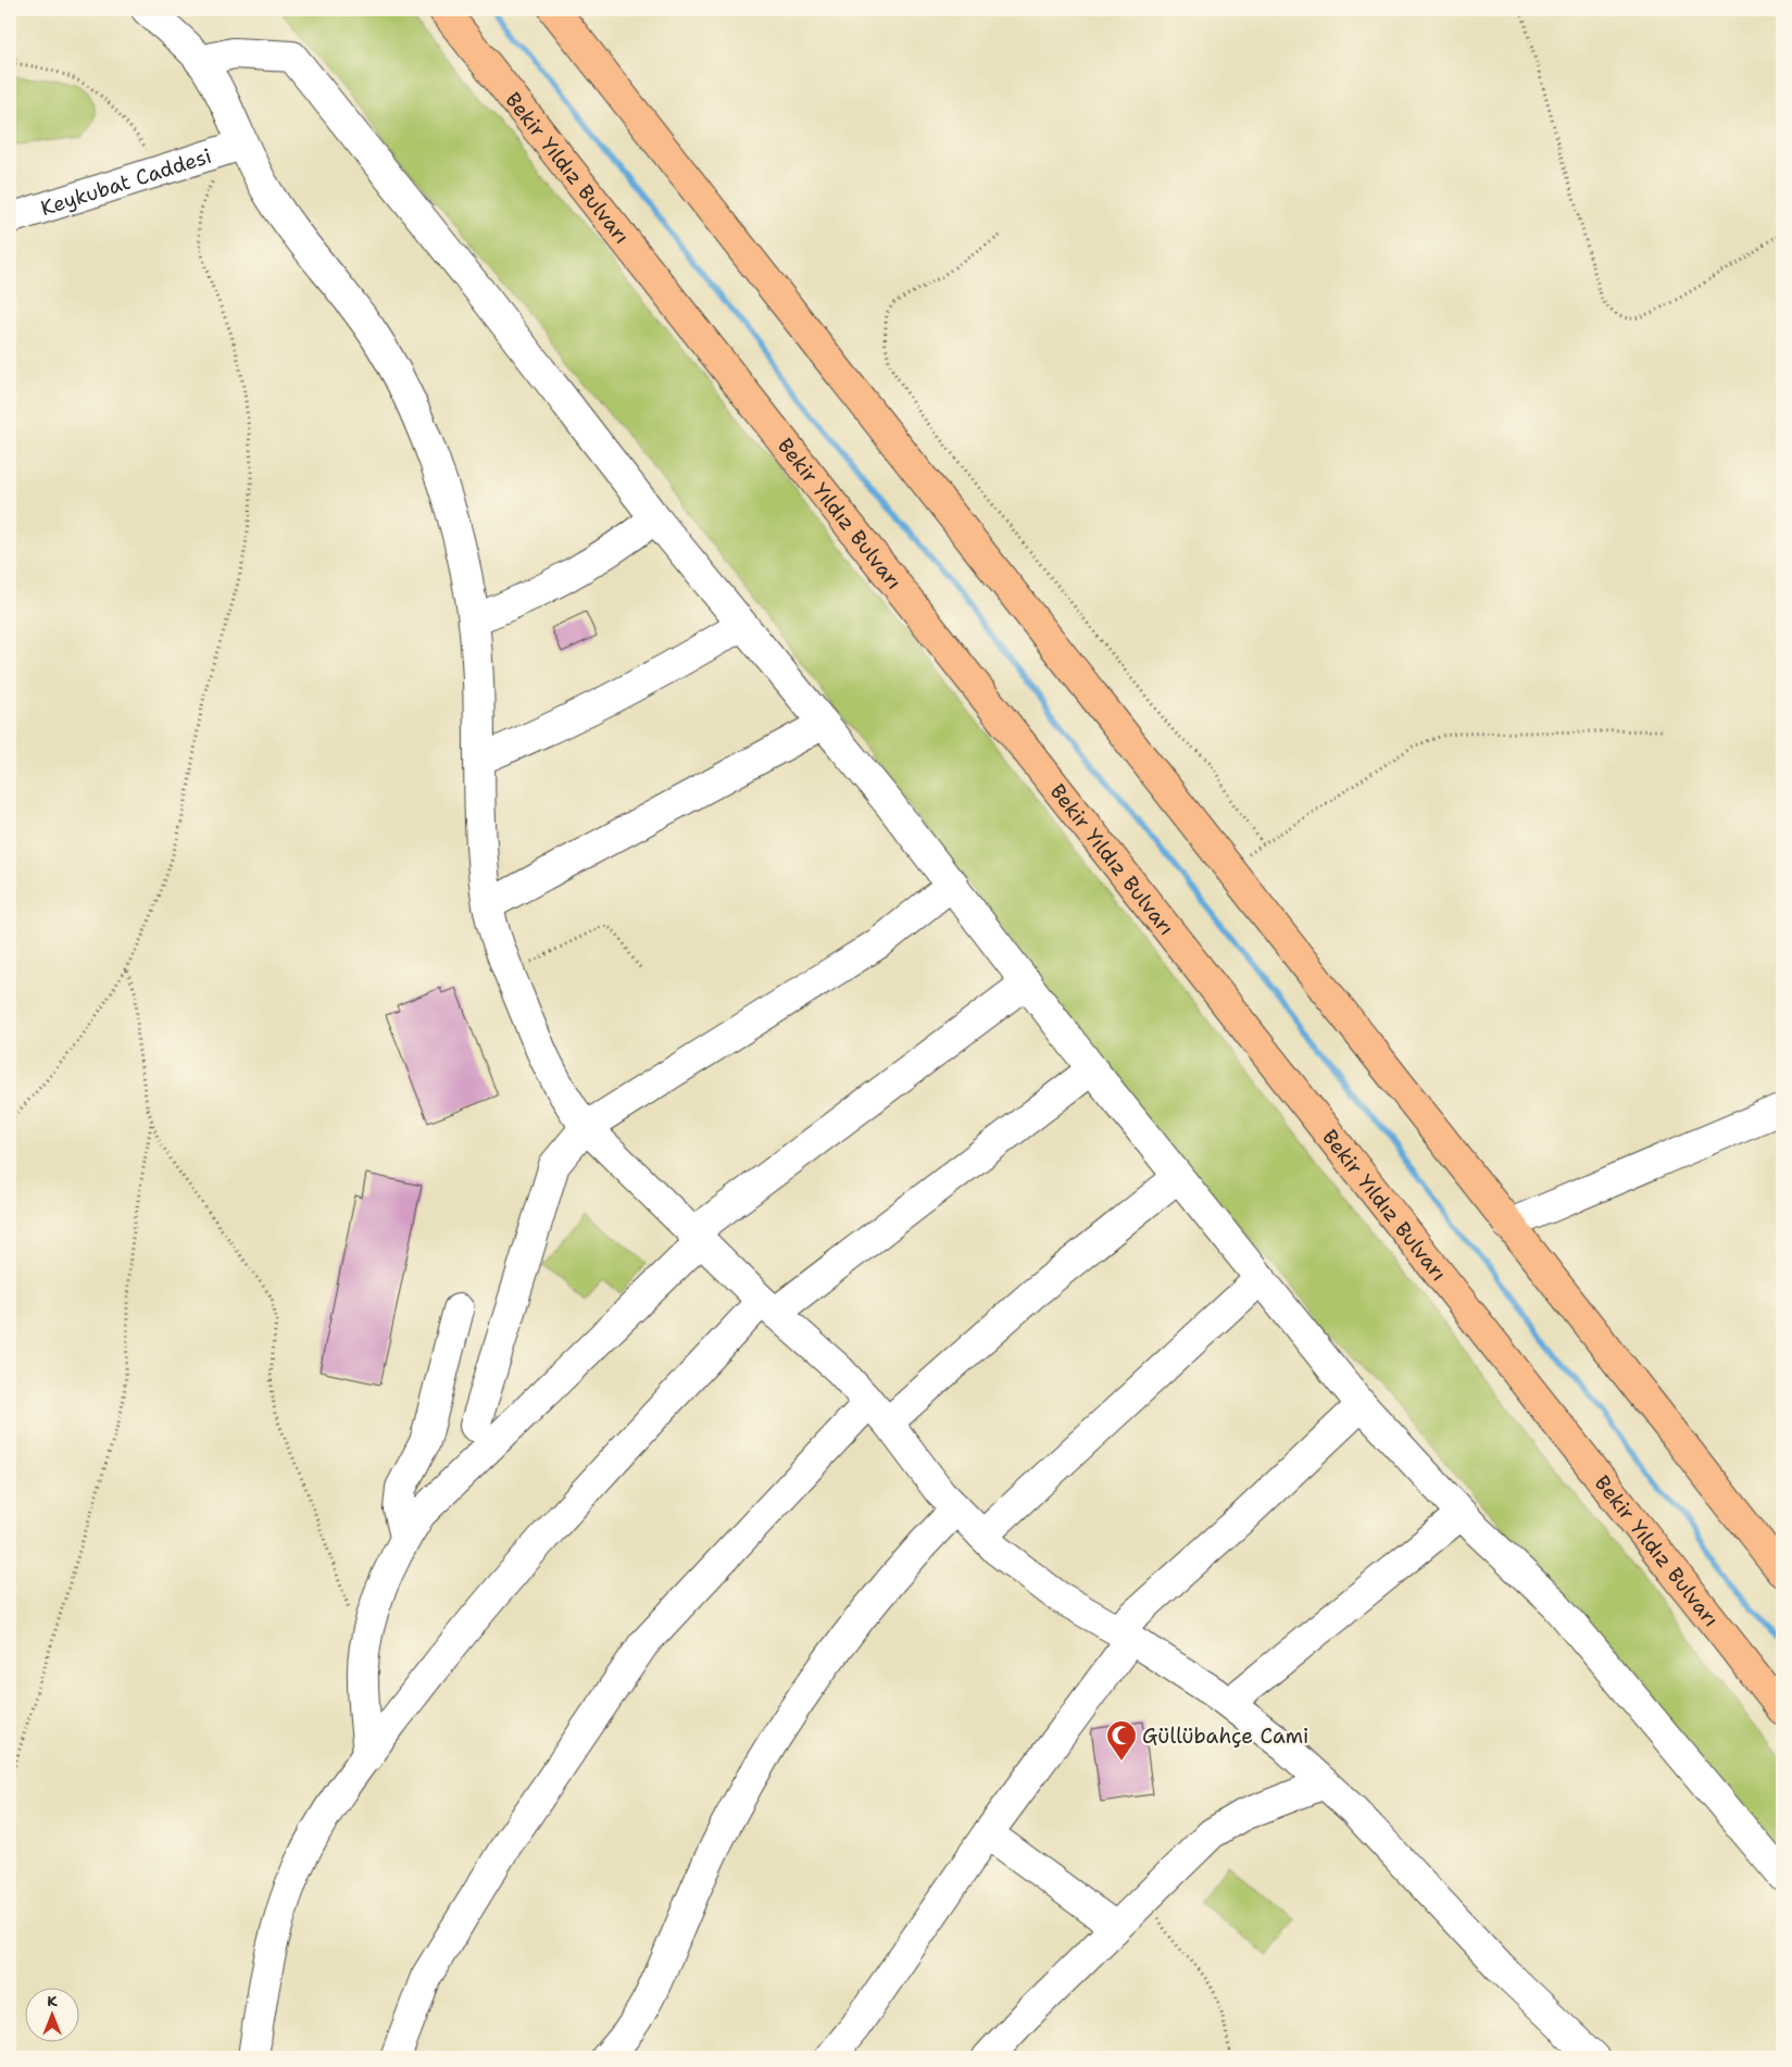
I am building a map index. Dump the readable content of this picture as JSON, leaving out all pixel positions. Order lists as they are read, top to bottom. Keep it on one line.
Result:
{"streets":{"main road":["Bekir Yıldız Bulvarı"],"street":["Keykubat Caddesi"]},"places":{"mosque":["Güllübahçe Cami"]},"north":"top"}
